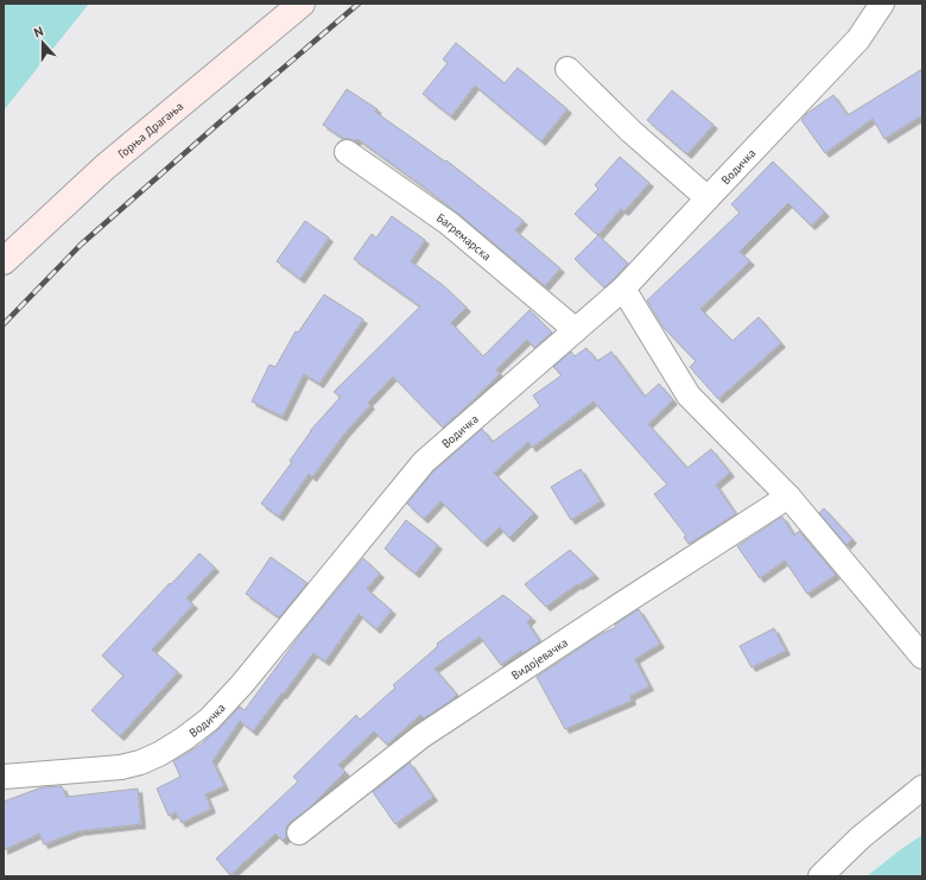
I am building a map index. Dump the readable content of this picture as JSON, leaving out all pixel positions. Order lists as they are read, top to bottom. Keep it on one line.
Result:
{"streets":{"street":["Горња Драгања","Водичка","Багремарска","Видојевачка"]},"crossings":[["Водичка","Багремарска"]],"north":"top"}
